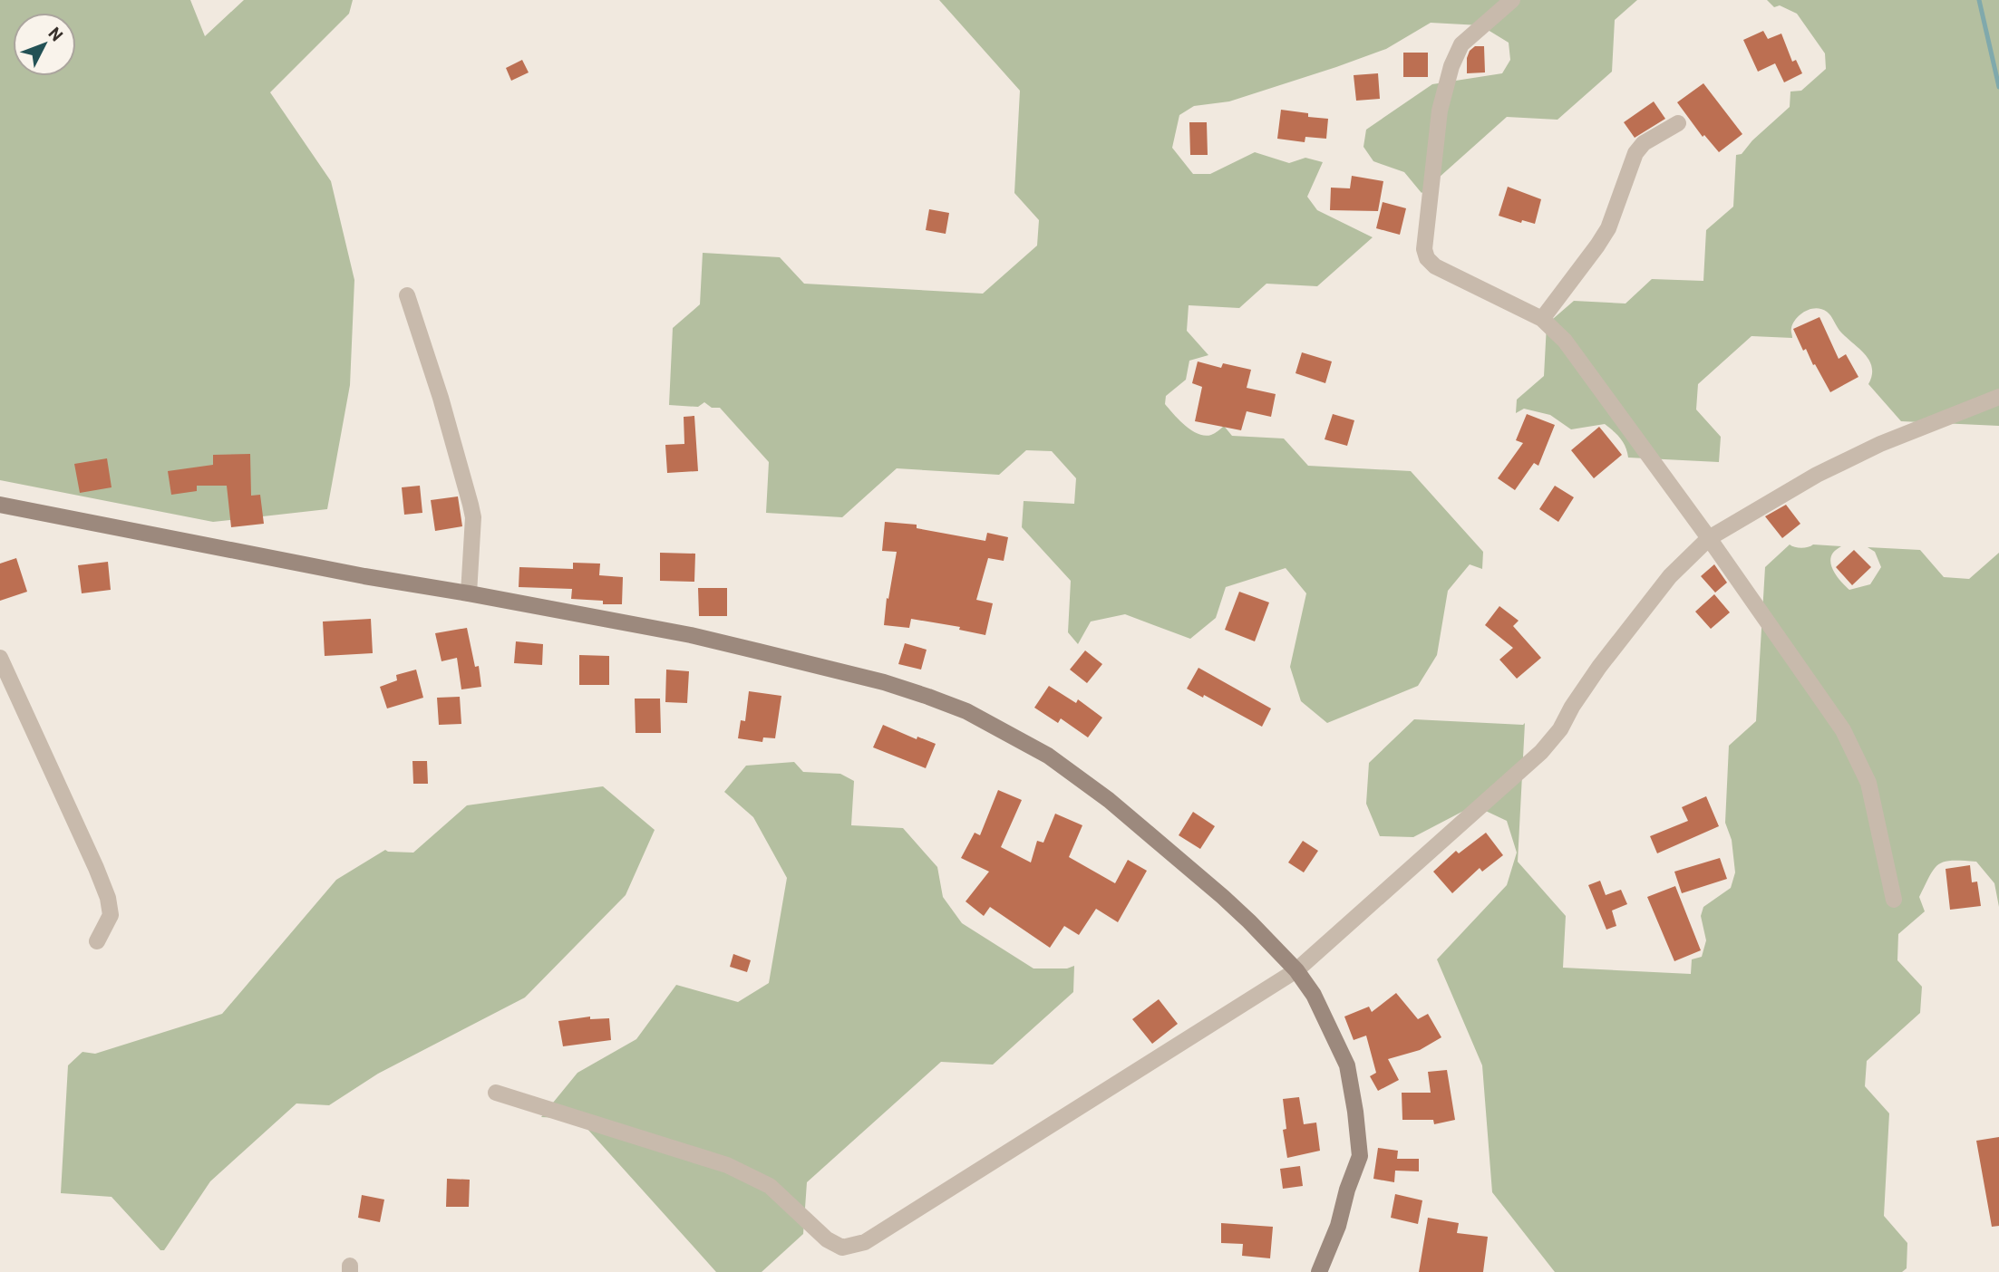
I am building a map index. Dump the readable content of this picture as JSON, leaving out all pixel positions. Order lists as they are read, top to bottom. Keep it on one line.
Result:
{"north":"top right"}
